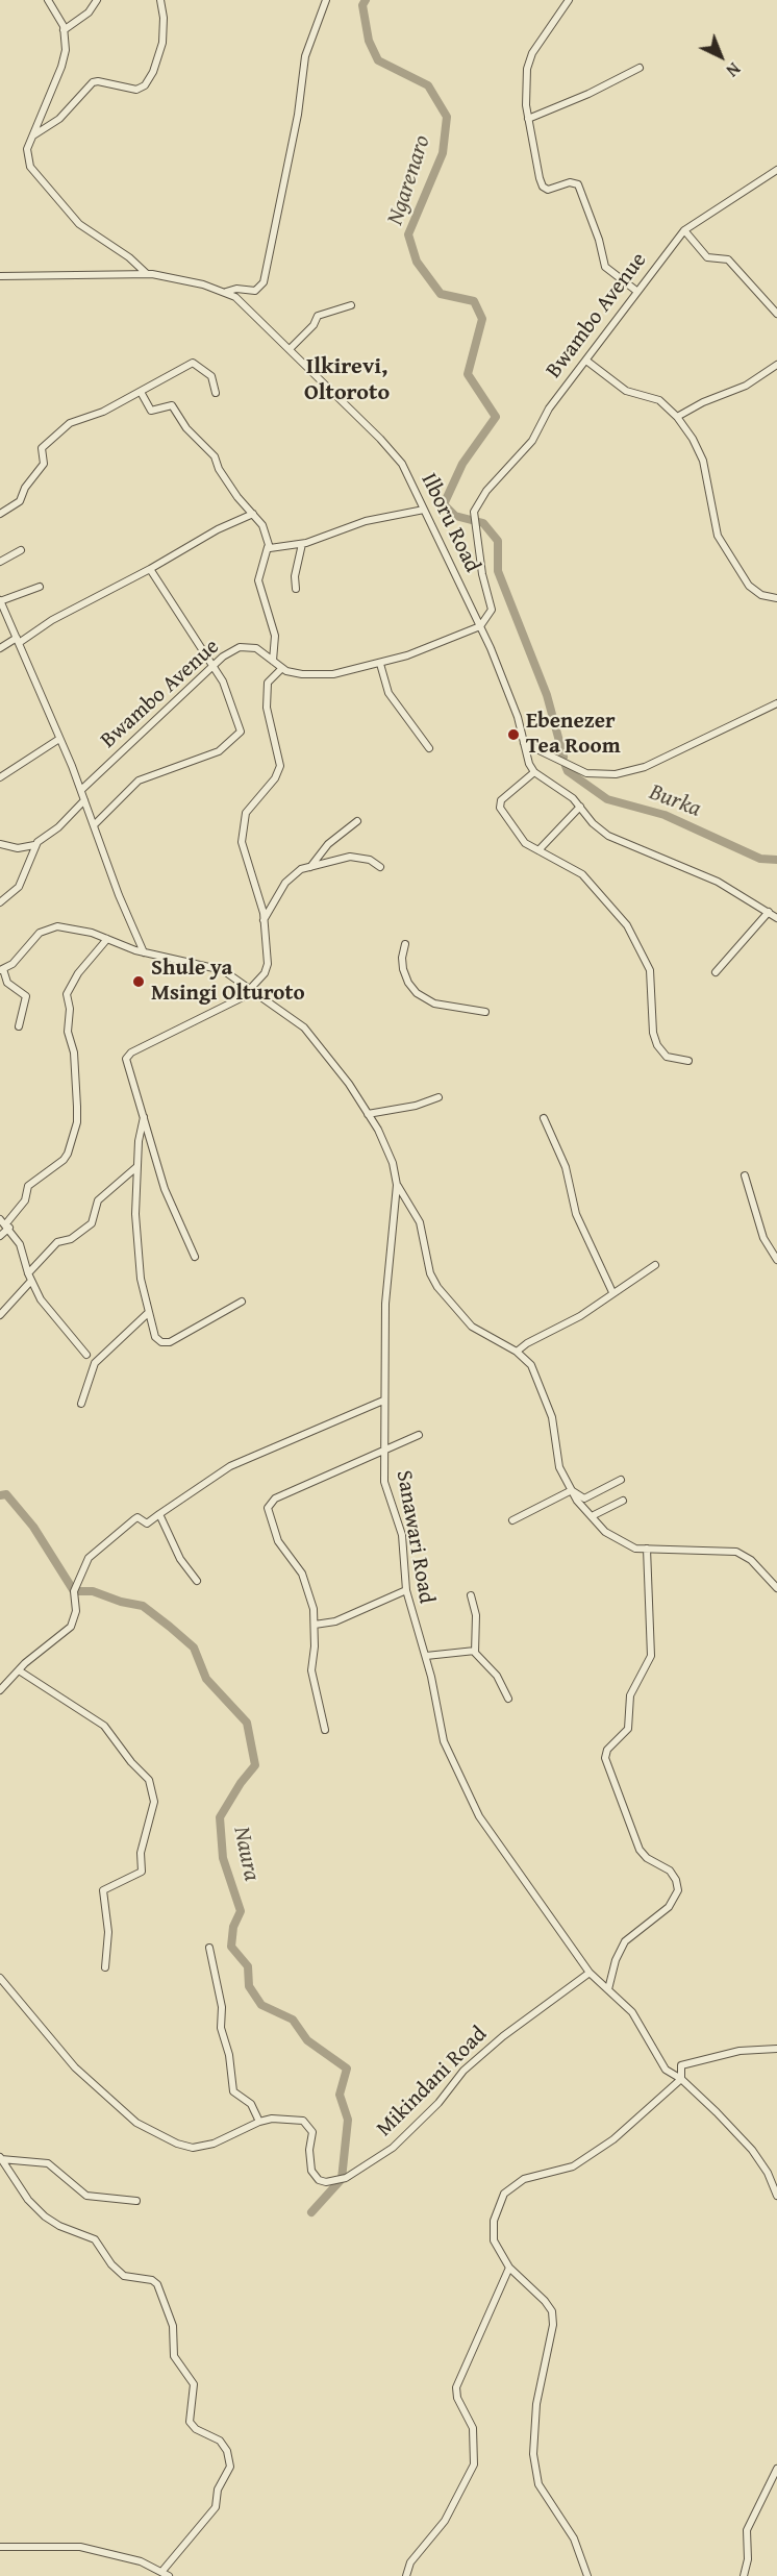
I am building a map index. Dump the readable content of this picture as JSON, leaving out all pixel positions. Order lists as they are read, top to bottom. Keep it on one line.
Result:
{"streets":{"street":["Bwambo Avenue","Ilboru Road","Sanawari Road","Mikindani Road"]},"crossings":[["Bwambo Avenue","Ilboru Road"],["Sanawari Road","Mikindani Road"]],"districts":["Ilkirevi, Oltoroto"],"water":["Ngarenaro","Burka","Naura"],"places":["Ebenezer Tea Room","Shule ya Msingi Olturoto"],"north":"bottom right"}
